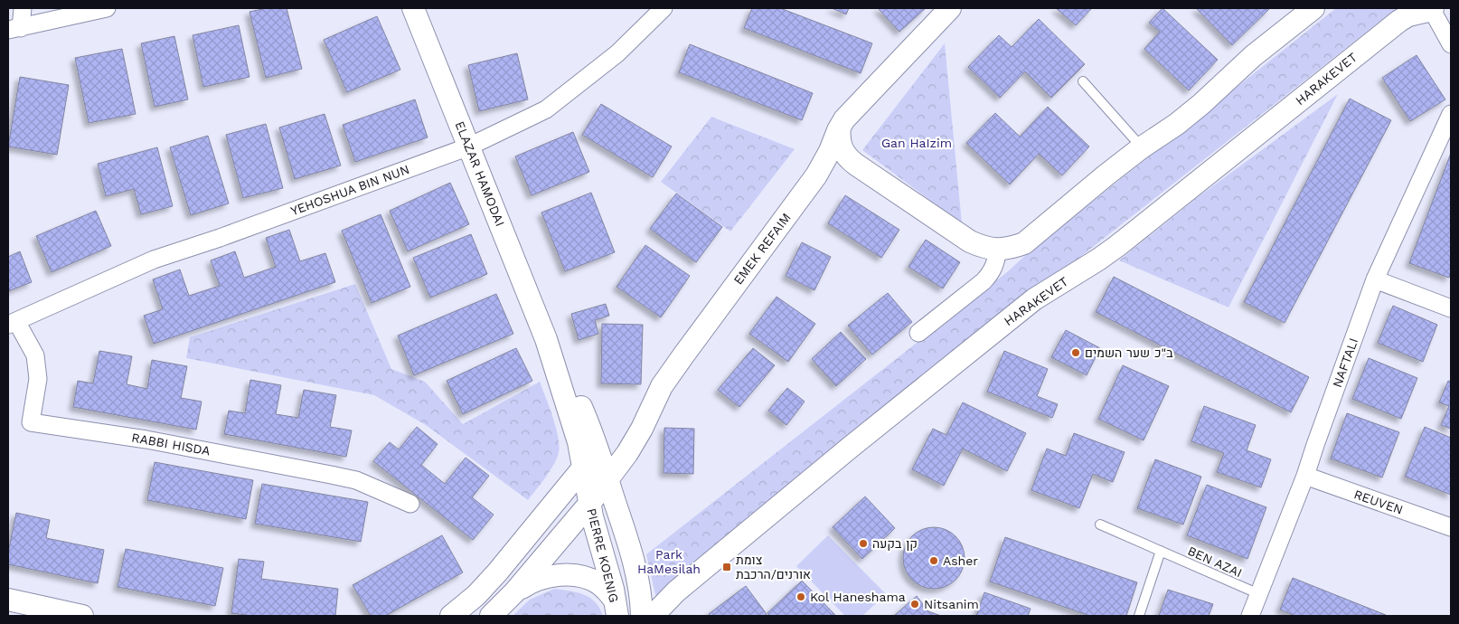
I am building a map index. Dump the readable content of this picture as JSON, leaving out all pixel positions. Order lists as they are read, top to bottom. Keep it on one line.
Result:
{"streets":{"street":["HARAKEVET","ELAZAR HAMODAI","YEHOSHUA BIN NUN","EMEK REFAIM","NAFTALI","RABBI HISDA","REUVEN","PIERRE KOENIG"],"lane":["BEN AZAI"]},"crossings":[["ELAZAR HAMODAI","YEHOSHUA BIN NUN"],["ELAZAR HAMODAI","EMEK REFAIM"],["ELAZAR HAMODAI","PIERRE KOENIG"],["YEHOSHUA BIN NUN","RABBI HISDA"],["EMEK REFAIM","PIERRE KOENIG"],["NAFTALI","REUVEN"],["NAFTALI","BEN AZAI"]],"parks":["Gan HaIzim","Park HaMesilah"],"places":{"other":["ב\"כ שער השמים","קן בקעה","Asher","Kol Haneshama","Nitsanim"],"transit":["צומת אורנים/הרכבת"]}}
